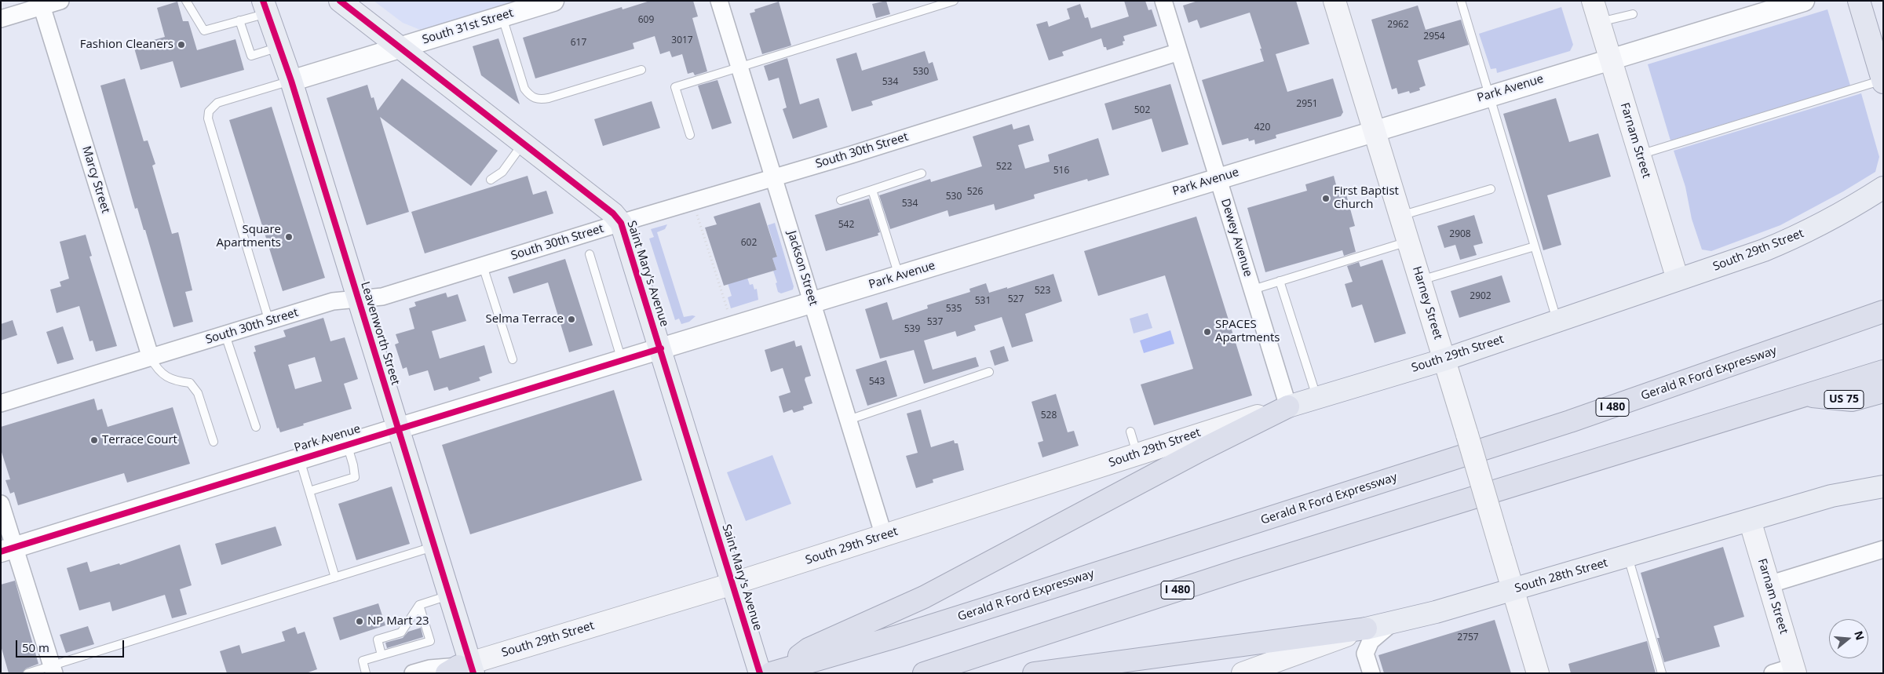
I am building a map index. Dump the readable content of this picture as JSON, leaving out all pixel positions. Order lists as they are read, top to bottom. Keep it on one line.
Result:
{"streets":{"highway":["Gerald R Ford Expressway","US 75","I 480"],"main road":["Farnam Street","South 29th Street","Saint Mary's Avenue","Harney Street","Leavenworth Street","South 28th Street"],"street":["South 31st Street","Park Avenue","South 30th Street","Marcy Street","Dewey Avenue","Jackson Street"]},"crossings":[["South 31st Street","Saint Mary's Avenue"],["South 31st Street","Leavenworth Street"],["Park Avenue","Farnam Street"],["Park Avenue","Dewey Avenue"],["Park Avenue","Jackson Street"],["Park Avenue","Saint Mary's Avenue"],["Park Avenue","Harney Street"],["Park Avenue","Leavenworth Street"],["Farnam Street","South 29th Street"],["Farnam Street","South 28th Street"],["South 30th Street","Marcy Street"],["South 30th Street","Dewey Avenue"],["South 30th Street","Jackson Street"],["South 30th Street","Saint Mary's Avenue"],["South 30th Street","Leavenworth Street"],["Dewey Avenue","South 29th Street"],["South 29th Street","Jackson Street"],["South 29th Street","Saint Mary's Avenue"],["South 29th Street","Harney Street"],["South 29th Street","Leavenworth Street"],["Harney Street","South 28th Street"],["US 75","I 480"]],"places":["Fashion Cleaners","First Baptist Church","Square Apartments","Selma Terrace","SPACES Apartments","Terrace Court","NP Mart 23"],"house_numbers":["609","2962","2954","3017","617","530","534","2951","502","420","522","516","526","530","534","542","2908","602","523","2902","527","531","535","537","539","543","528","2757"],"scale_bar":"50 m","north":"right"}
